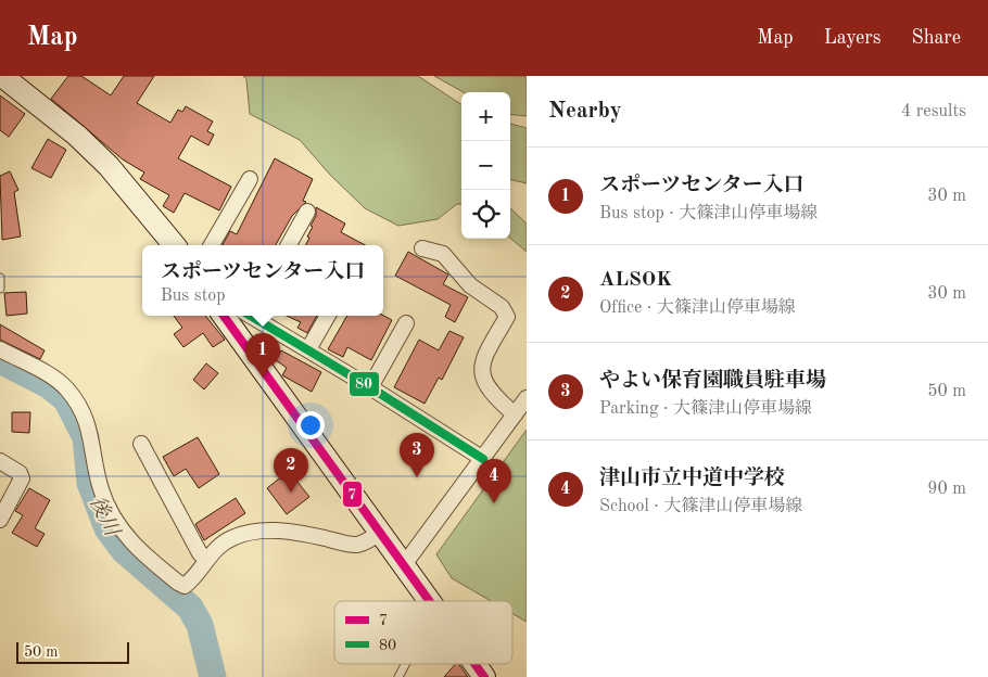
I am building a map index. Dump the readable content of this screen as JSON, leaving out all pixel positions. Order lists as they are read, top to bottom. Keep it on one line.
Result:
{"water":["後川"],"lines":["transit line 7","transit line 80"],"legend":["7","80"],"scale_bar":"50 m","page":{"header":"Map","nav":["Map","Layers","Share"],"heading":["Nearby","4 results"],"map_buttons":["+","−"],"list":[{"mark":"1","name":"スポーツセンター入口","note":"Bus stop · 大篠津山停車場線","value":"30 m"},{"mark":"2","name":"ALSOK","note":"Office · 大篠津山停車場線","value":"30 m"},{"mark":"3","name":"やよい保育園職員駐車場","note":"Parking · 大篠津山停車場線","value":"50 m"},{"mark":"4","name":"津山市立中道中学校","note":"School · 大篠津山停車場線","value":"90 m"}],"popup":["スポーツセンター入口","Bus stop"],"pins":["1","3","2","4"],"scale":"50 m"}}
